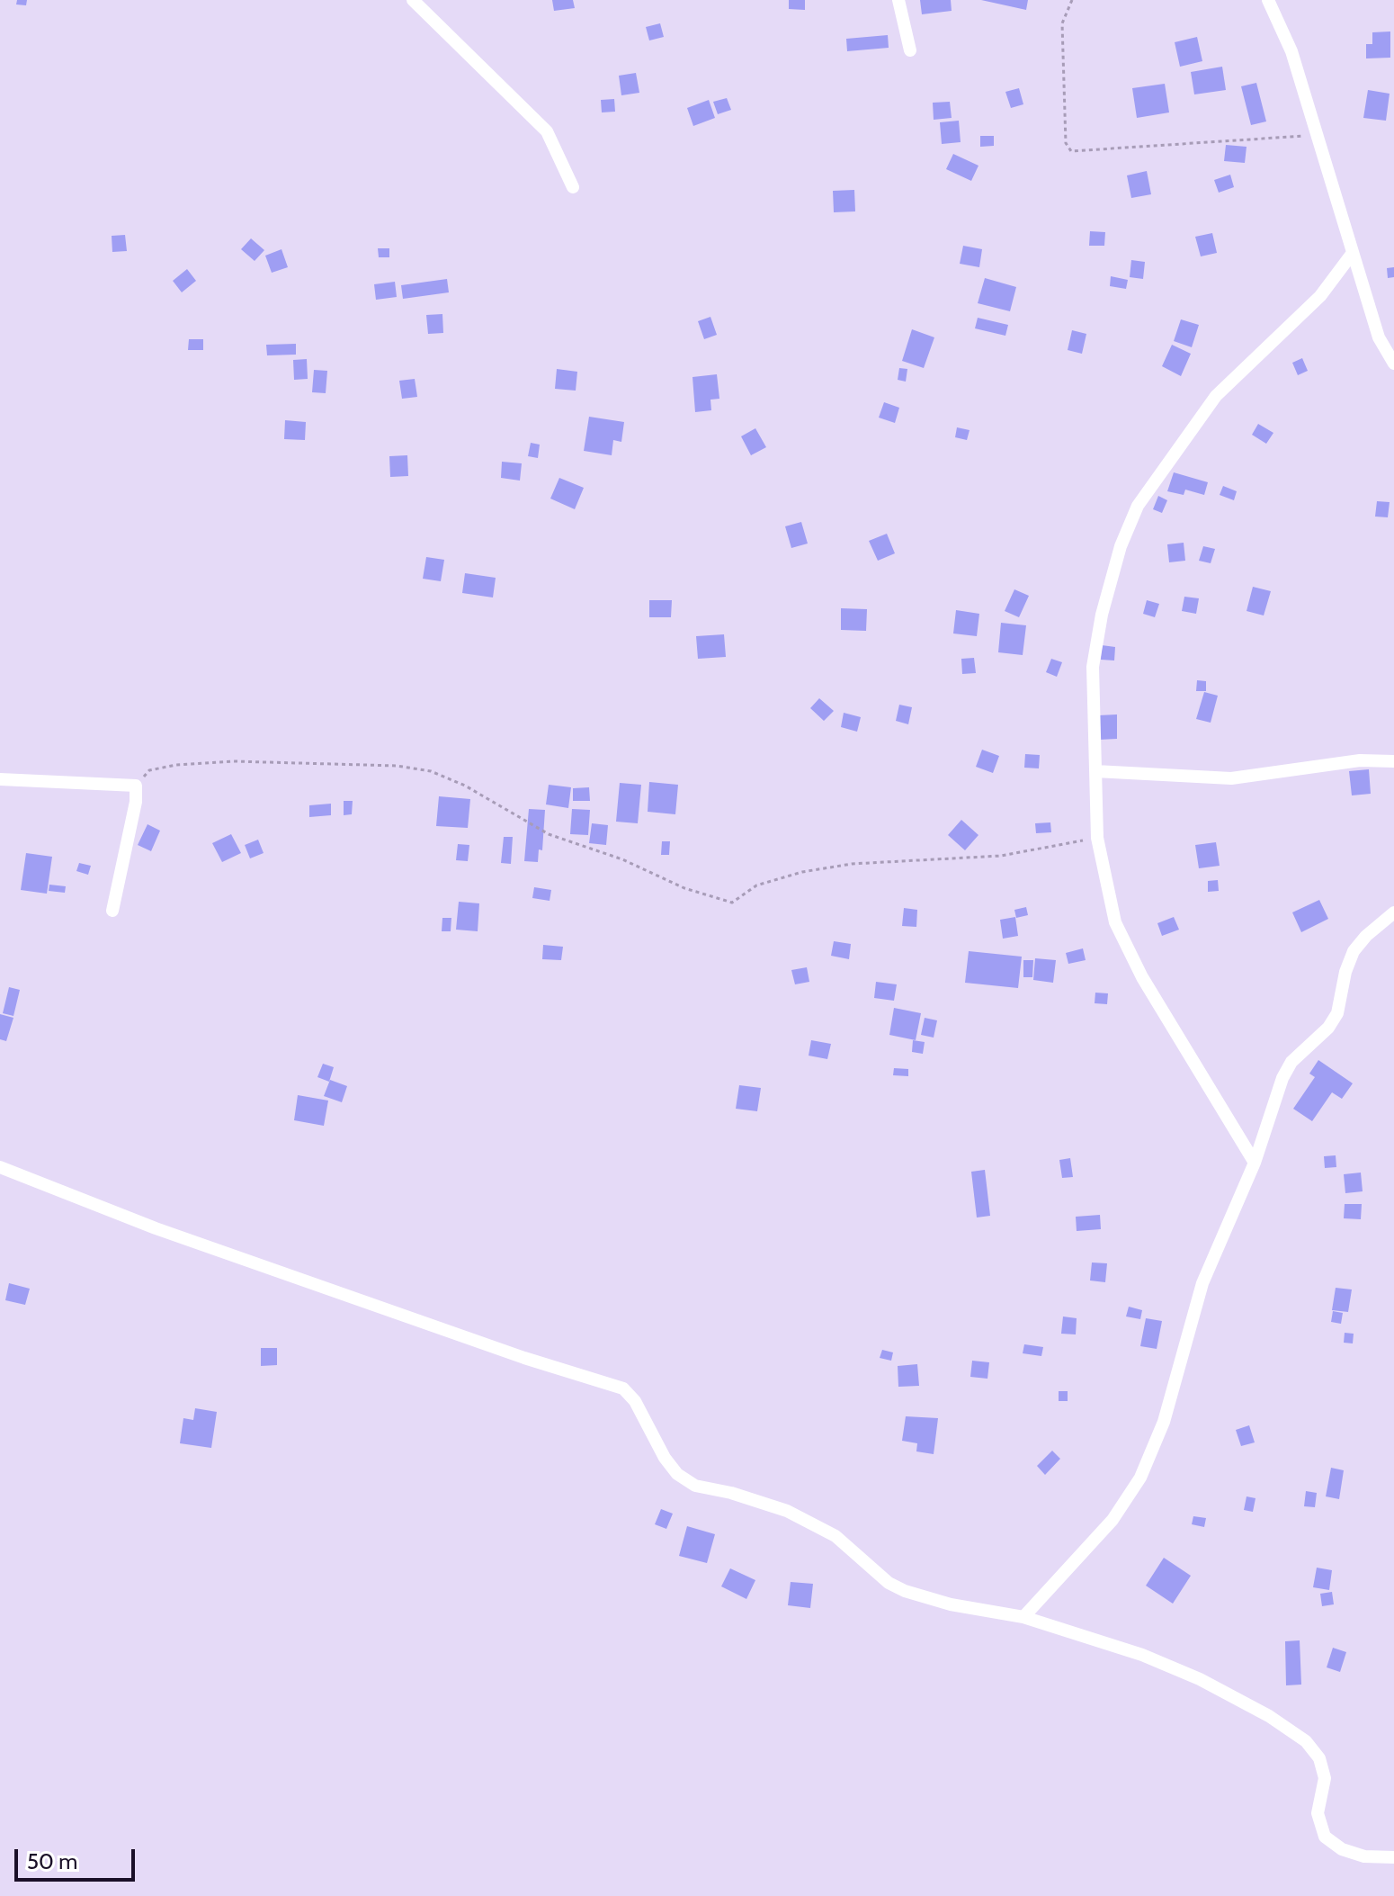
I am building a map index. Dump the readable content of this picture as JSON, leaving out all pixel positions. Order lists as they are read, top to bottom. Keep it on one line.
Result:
{"scale_bar":"50 m"}
